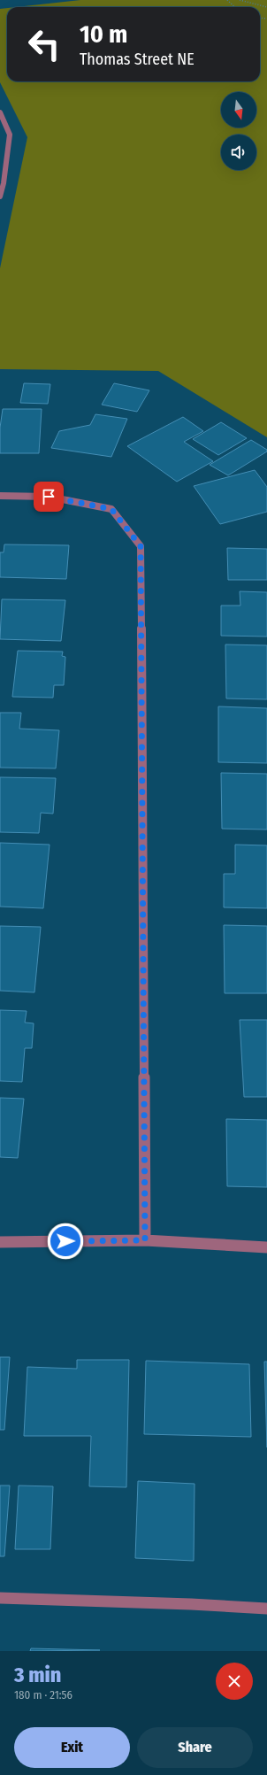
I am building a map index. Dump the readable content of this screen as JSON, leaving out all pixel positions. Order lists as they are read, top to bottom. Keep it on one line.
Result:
{"north":"bottom","page":{"turn":["10 m","Thomas Street NE"],"heading":["3 min","180 m · 21:56"],"buttons":["Exit","Share"]}}
